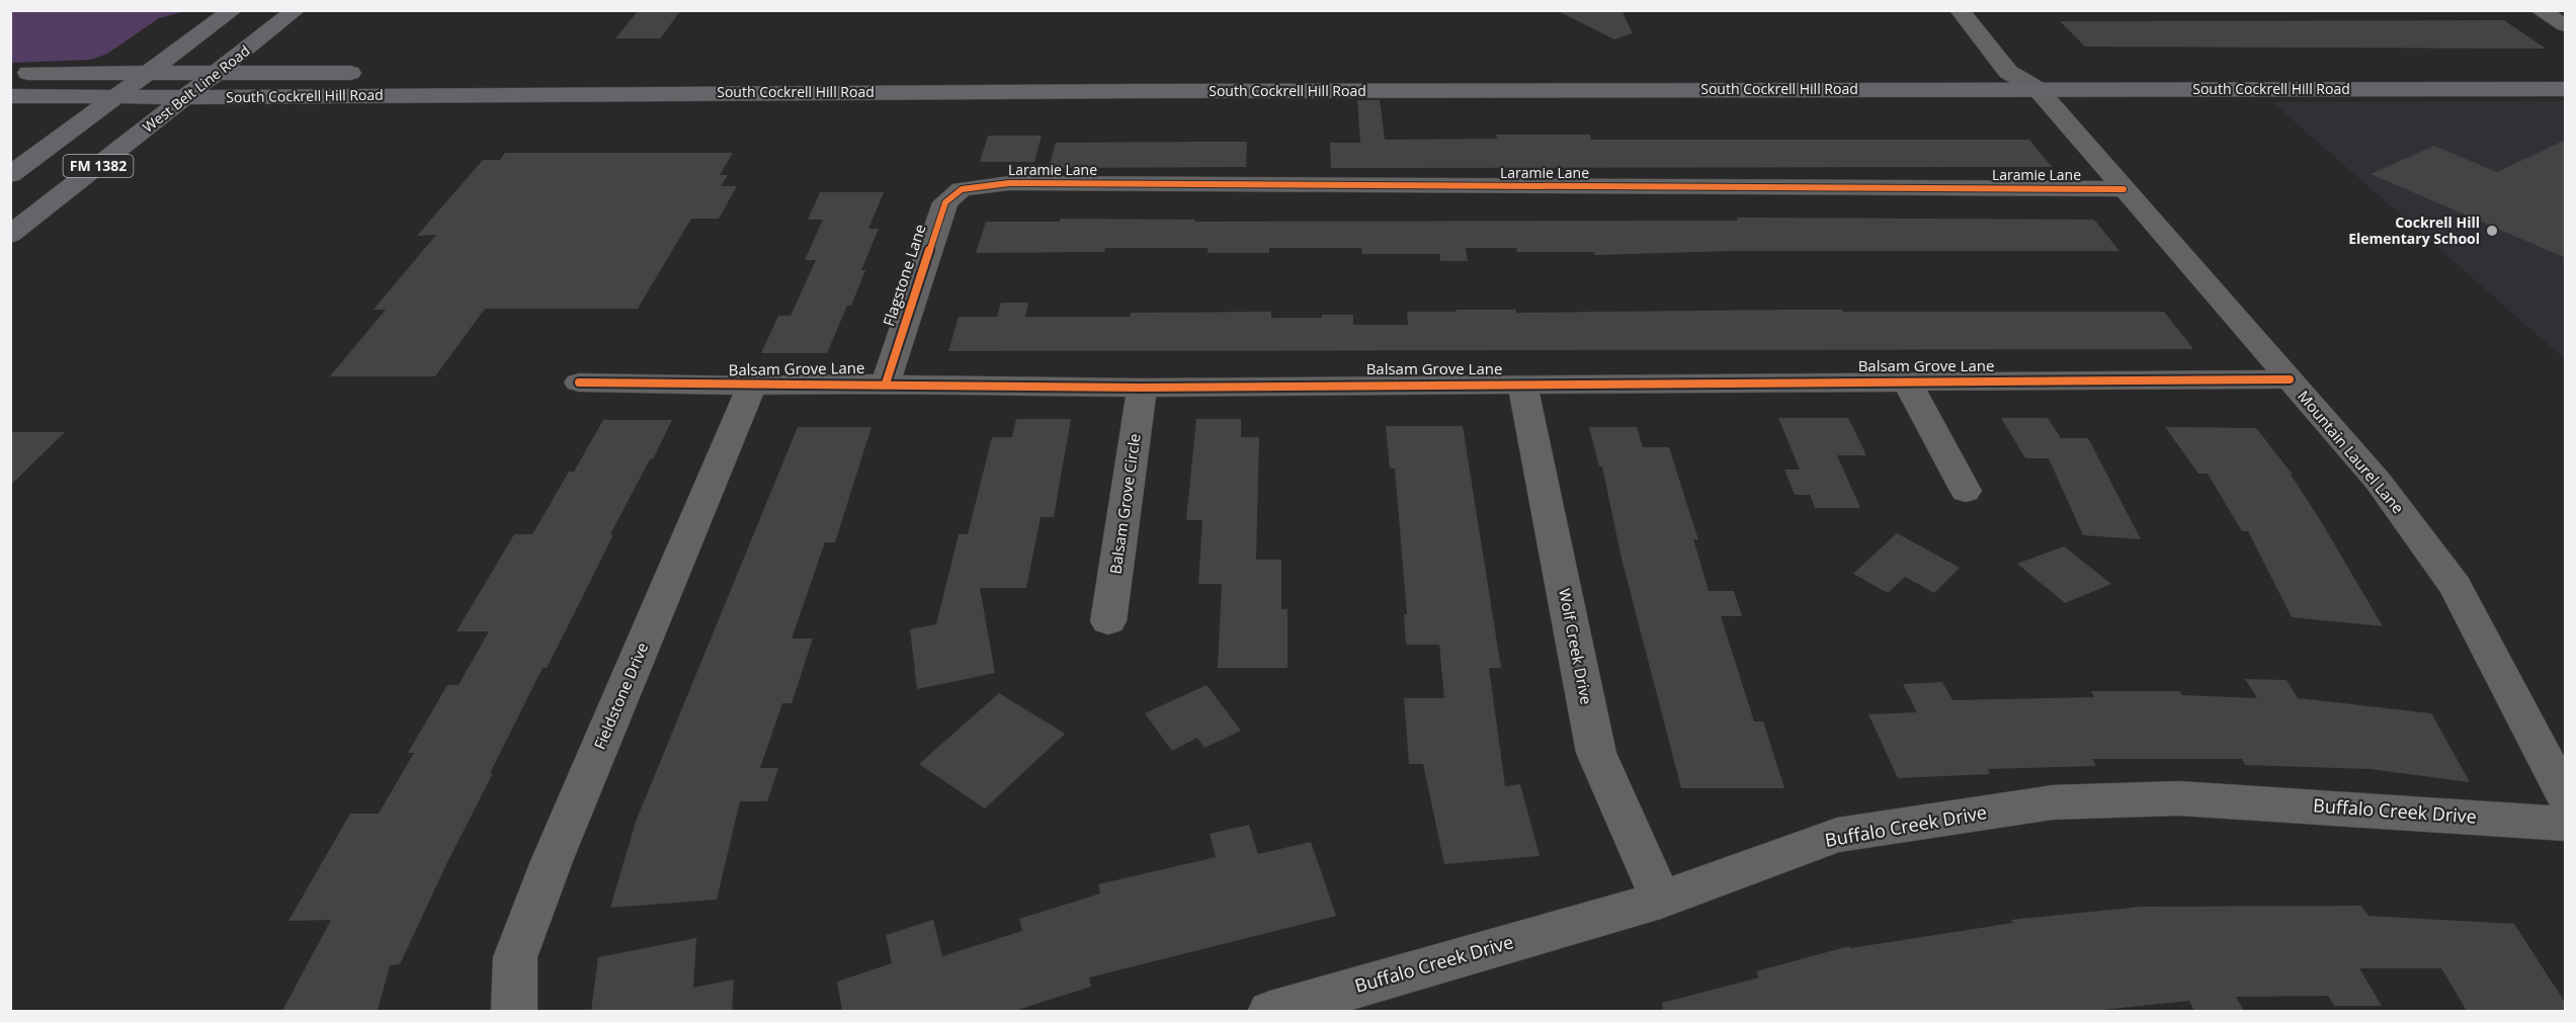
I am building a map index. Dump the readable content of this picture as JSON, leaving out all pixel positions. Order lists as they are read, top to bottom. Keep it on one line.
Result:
{"streets":{"main road":["West Belt Line Road","South Cockrell Hill Road","FM 1382"],"street":["Laramie Lane","Flagstone Lane","Balsam Grove Lane","Mountain Laurel Lane","Balsam Grove Circle","Wolf Creek Drive","Fieldstone Drive","Buffalo Creek Drive"]},"crossings":[["West Belt Line Road","South Cockrell Hill Road"],["South Cockrell Hill Road","FM 1382"],["South Cockrell Hill Road","Mountain Laurel Lane"],["Laramie Lane","Flagstone Lane"],["Laramie Lane","Mountain Laurel Lane"],["Flagstone Lane","Balsam Grove Lane"],["Balsam Grove Lane","Mountain Laurel Lane"],["Balsam Grove Lane","Balsam Grove Circle"],["Balsam Grove Lane","Wolf Creek Drive"],["Balsam Grove Lane","Fieldstone Drive"],["Wolf Creek Drive","Buffalo Creek Drive"]],"places":["Cockrell Hill Elementary School"]}
